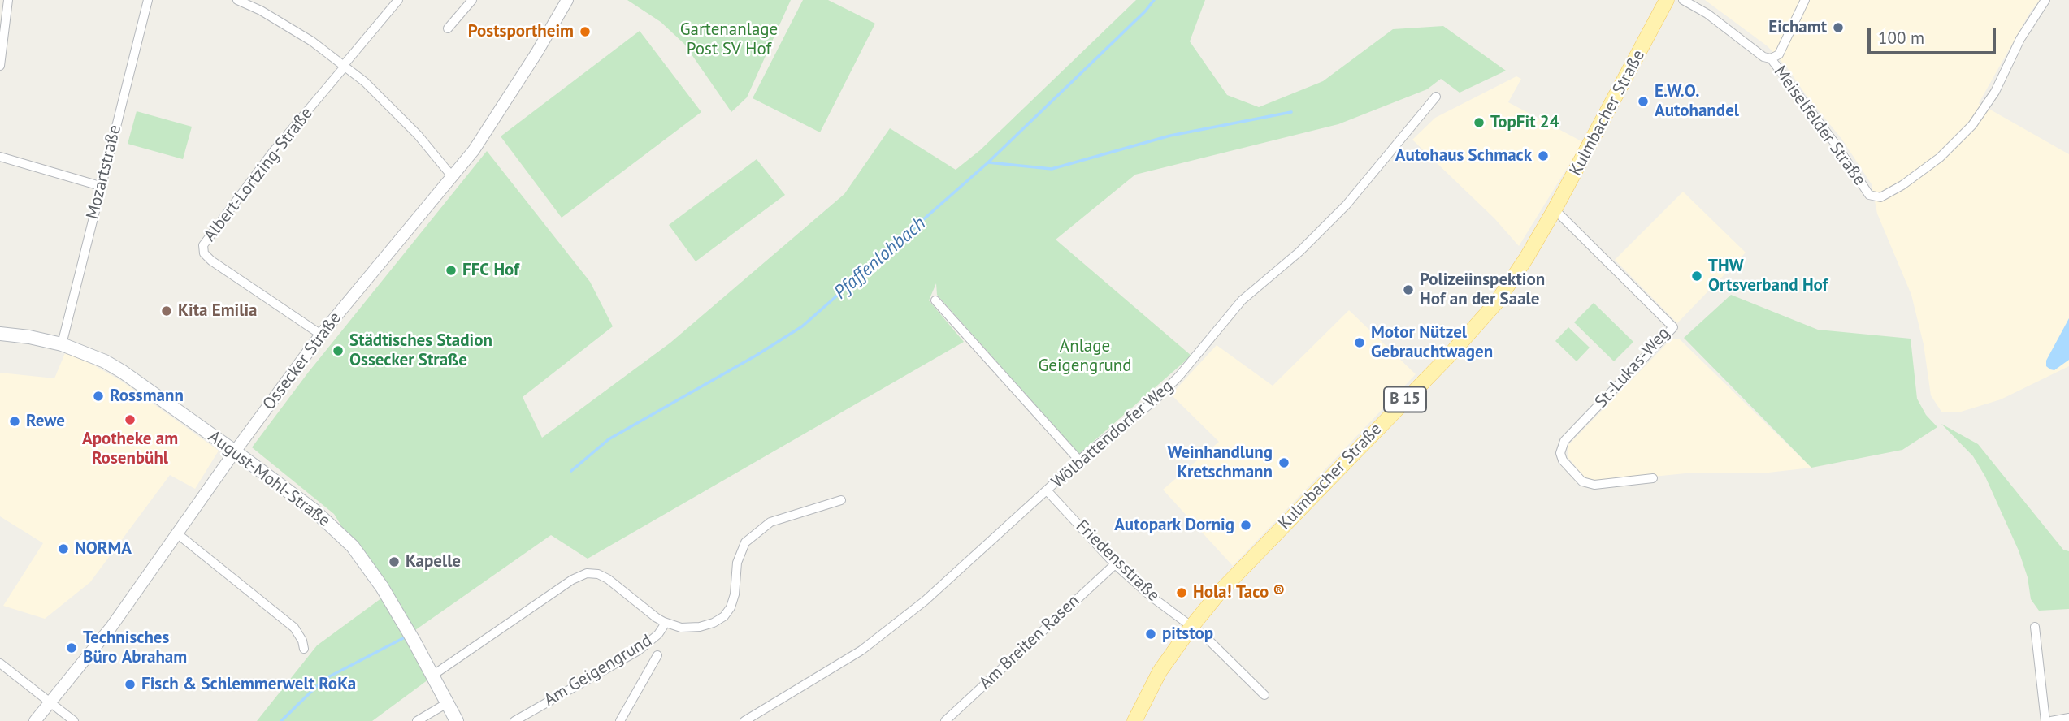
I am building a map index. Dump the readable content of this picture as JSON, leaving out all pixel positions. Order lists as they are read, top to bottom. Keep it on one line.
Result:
{"streets":{"main road":["Kulmbacher Straße","B 15","August-Mohl-Straße"],"street":["Meiselfelder Straße","Mozartstraße","Albert-Lortzing-Straße","Ossecker Straße","St.-Lukas-Weg","Wölbattendorfer Weg","Friedensstraße","Am Breiten Rasen","Am Geigengrund"]},"crossings":[["Kulmbacher Straße","St.-Lukas-Weg"],["Kulmbacher Straße","Friedensstraße"],["Mozartstraße","August-Mohl-Straße"],["Albert-Lortzing-Straße","Ossecker Straße"],["Ossecker Straße","August-Mohl-Straße"],["Wölbattendorfer Weg","Friedensstraße"],["Friedensstraße","Am Breiten Rasen"]],"water":["Pfaffenlohbach"],"parks":["Gartenanlage Post SV Hof","Anlage Geigengrund"],"places":["Eichamt","Postsportheim","E.W.O. Autohandel","TopFit 24","Autohaus Schmack","FFC Hof","THW Ortsverband Hof","Polizeiinspektion Hof an der Saale","Kita Emilia","Motor Nützel Gebrauchtwagen","Städtisches Stadion Ossecker Straße","Rossmann","Apotheke am Rosenbühl","Rewe","Weinhandlung Kretschmann","Autopark Dornig","NORMA","Kapelle","Hola! Taco ®","pitstop","Technisches Büro Abraham","Fisch & Schlemmerwelt RoKa"],"scale_bar":"100 m"}
